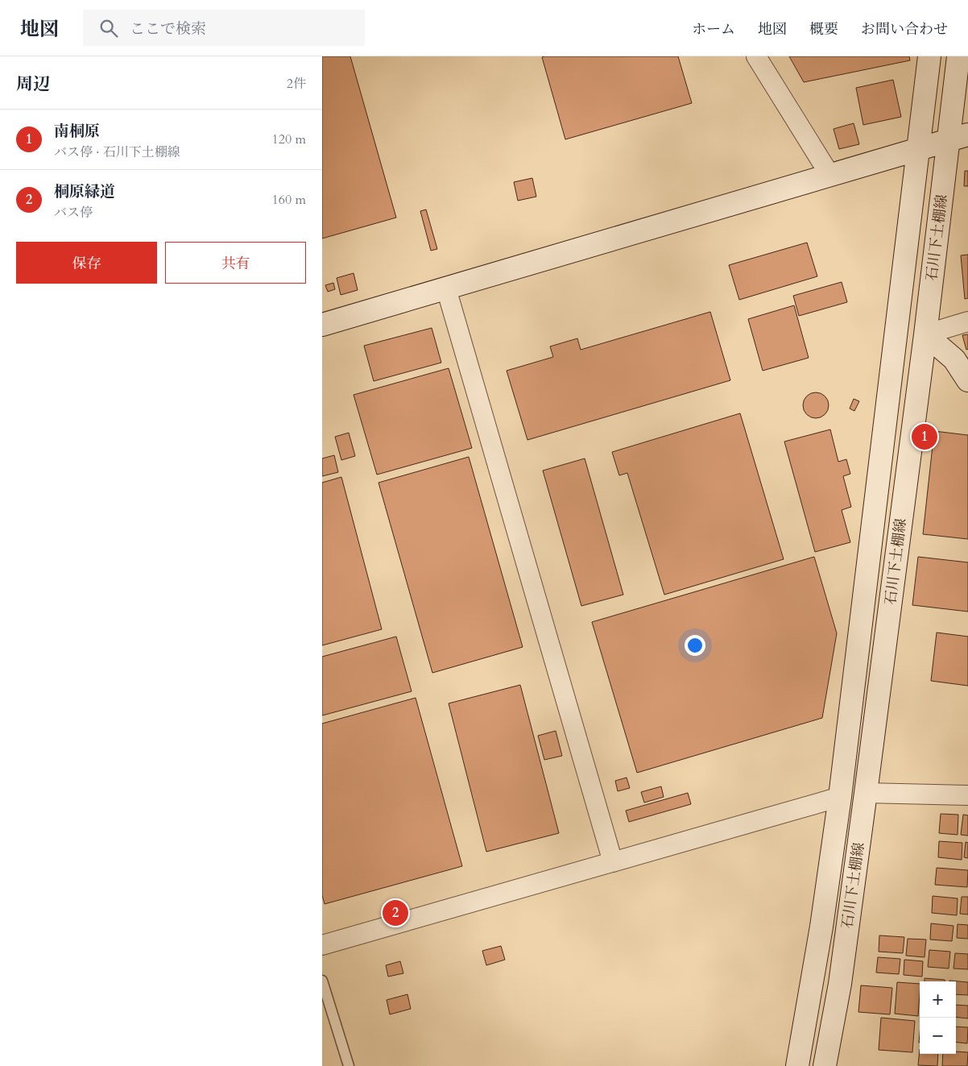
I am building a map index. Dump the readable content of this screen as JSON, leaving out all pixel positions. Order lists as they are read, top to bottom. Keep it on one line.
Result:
{"streets":{"street":["石川下土棚線"]},"page":{"header":"地図","search":"ここで検索","nav":["ホーム","地図","概要","お問い合わせ"],"heading":["周辺","2件"],"list":[{"mark":"1","name":"南桐原","note":"バス停 · 石川下土棚線","value":"120 m"},{"mark":"2","name":"桐原緑道","note":"バス停","value":"160 m"}],"buttons":["保存","共有"],"pins":["1","2"],"map_buttons":["+","−"]}}
